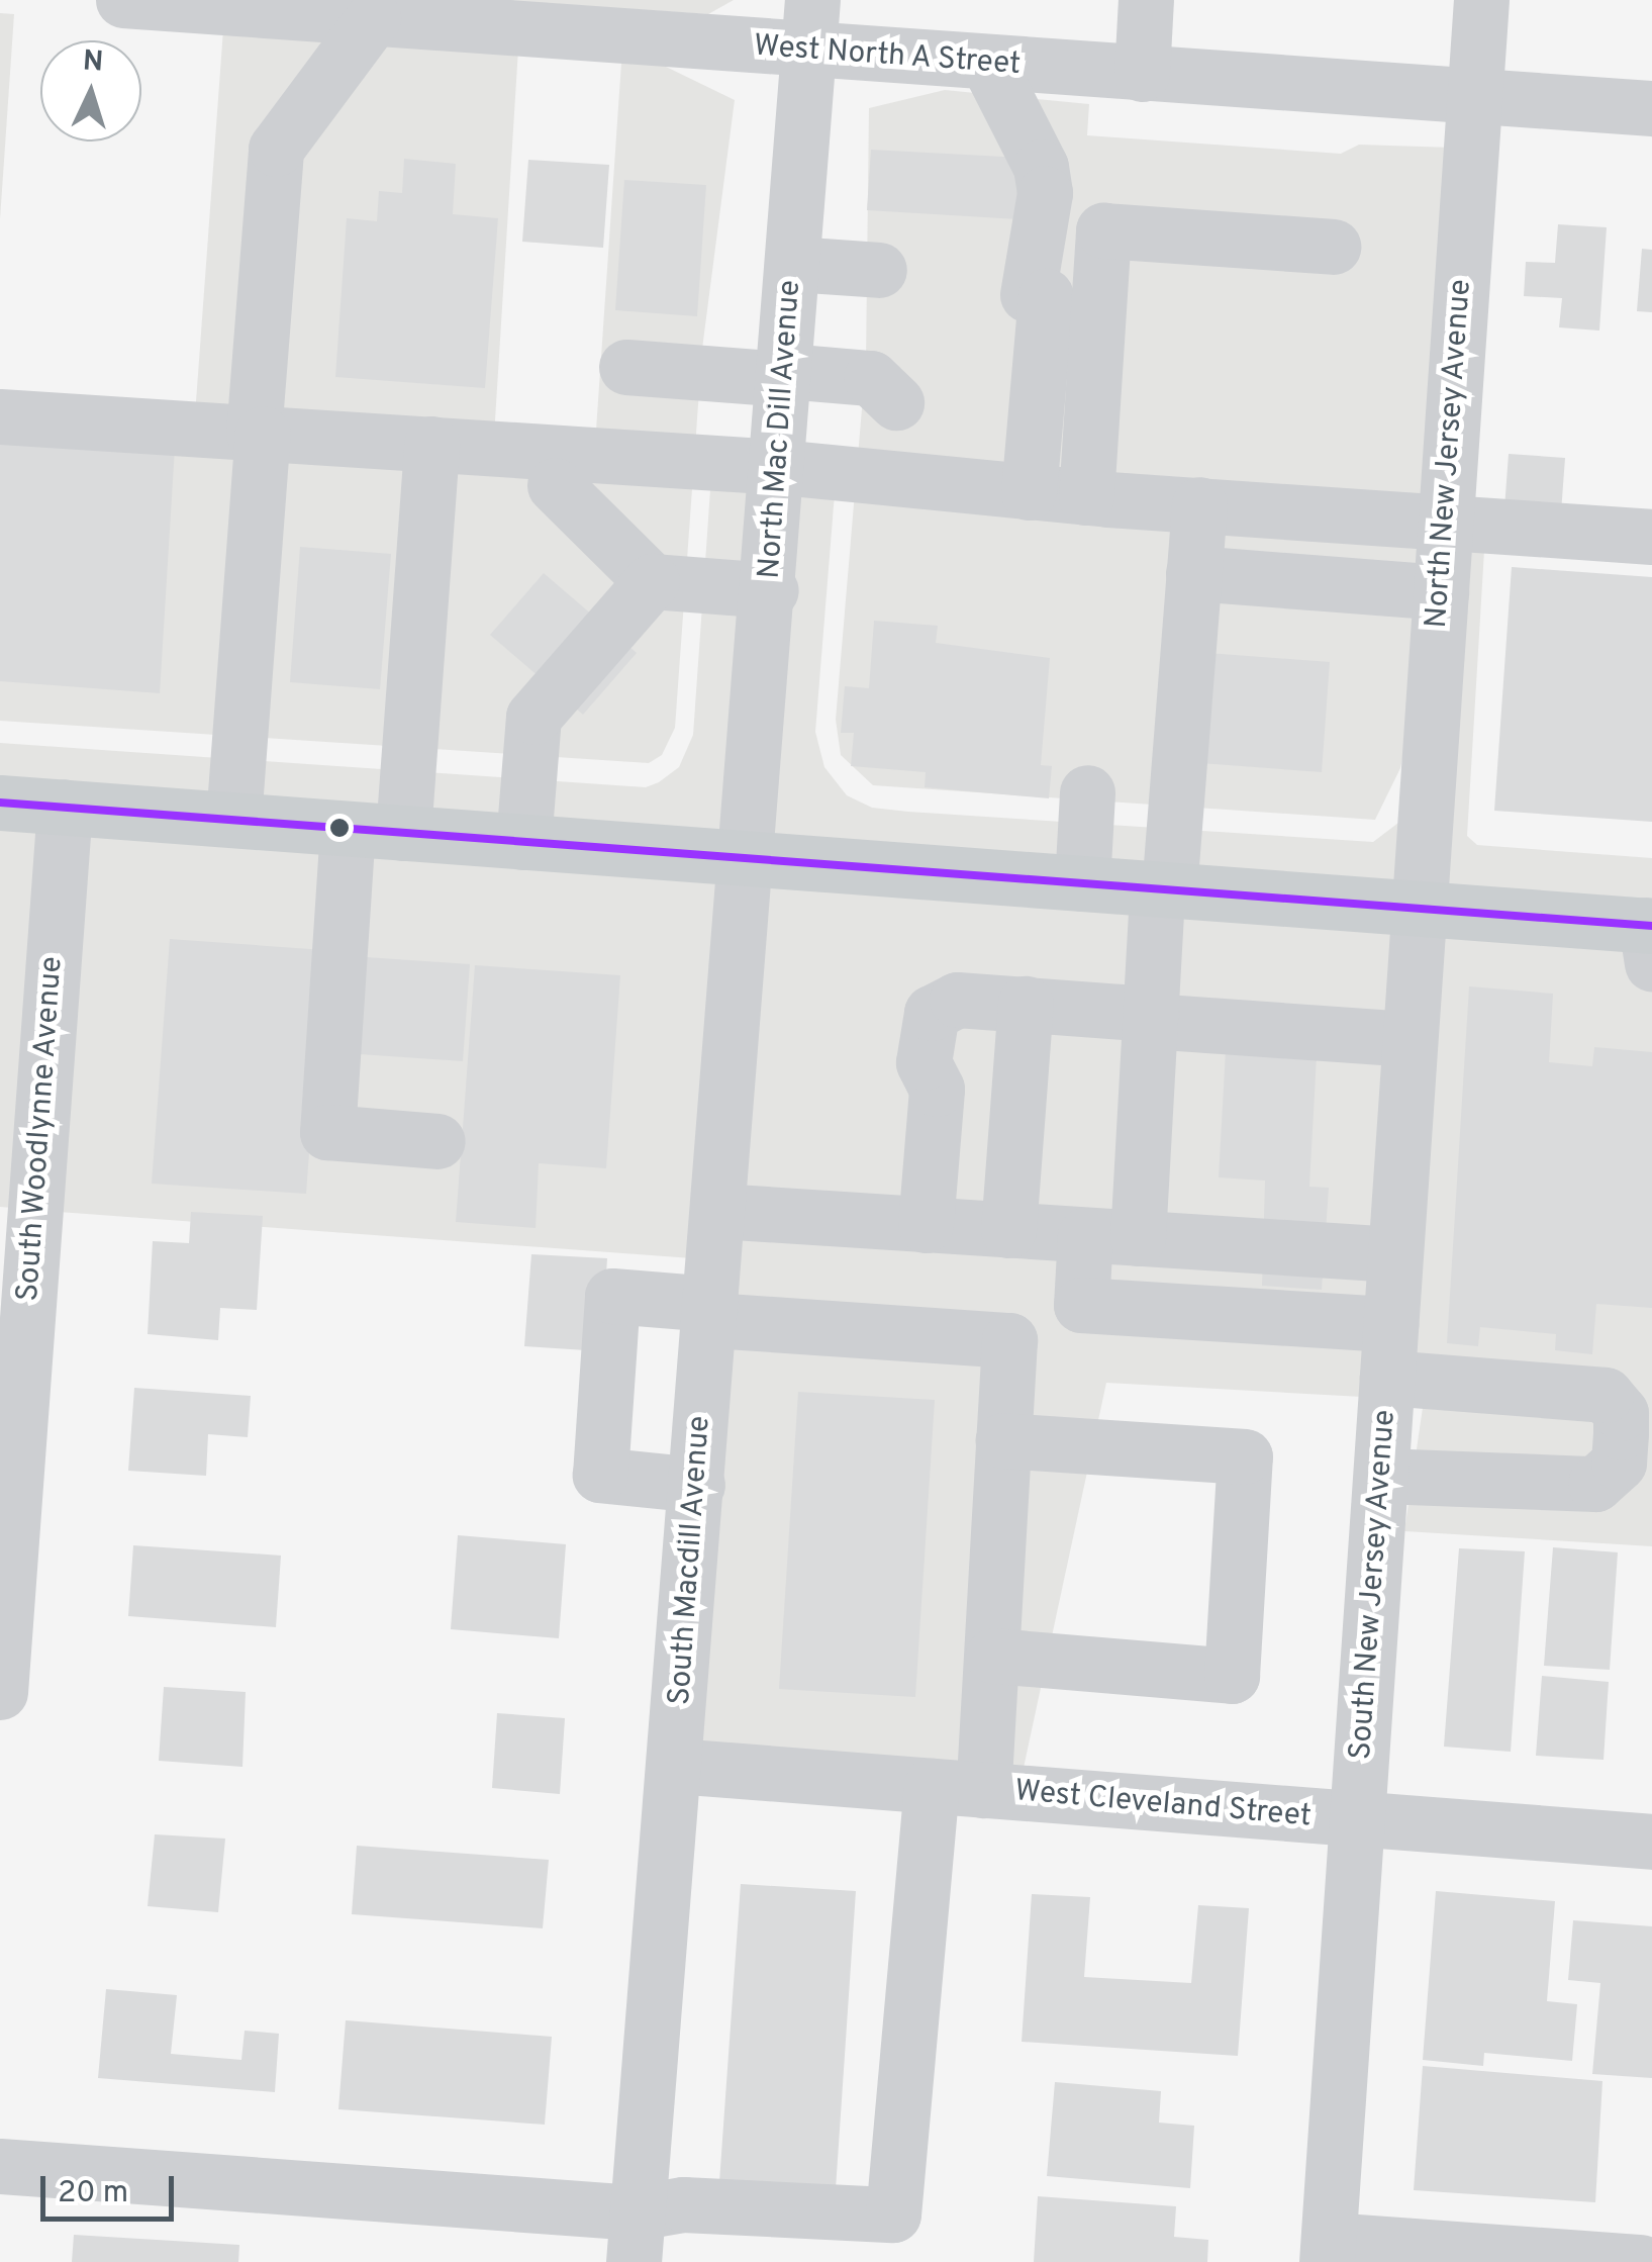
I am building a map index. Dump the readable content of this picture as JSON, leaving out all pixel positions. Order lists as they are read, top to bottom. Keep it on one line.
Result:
{"streets":{"street":["West North A Street","North Mac Dill Avenue","North New Jersey Avenue","South Woodlynne Avenue","South Macdill Avenue","South New Jersey Avenue","West Cleveland Street"]},"crossings":[["West North A Street","North Mac Dill Avenue"],["West North A Street","North New Jersey Avenue"],["North Mac Dill Avenue","South Macdill Avenue"],["North New Jersey Avenue","South New Jersey Avenue"],["South Macdill Avenue","West Cleveland Street"],["South New Jersey Avenue","West Cleveland Street"]],"scale_bar":"20 m","north":"top"}
